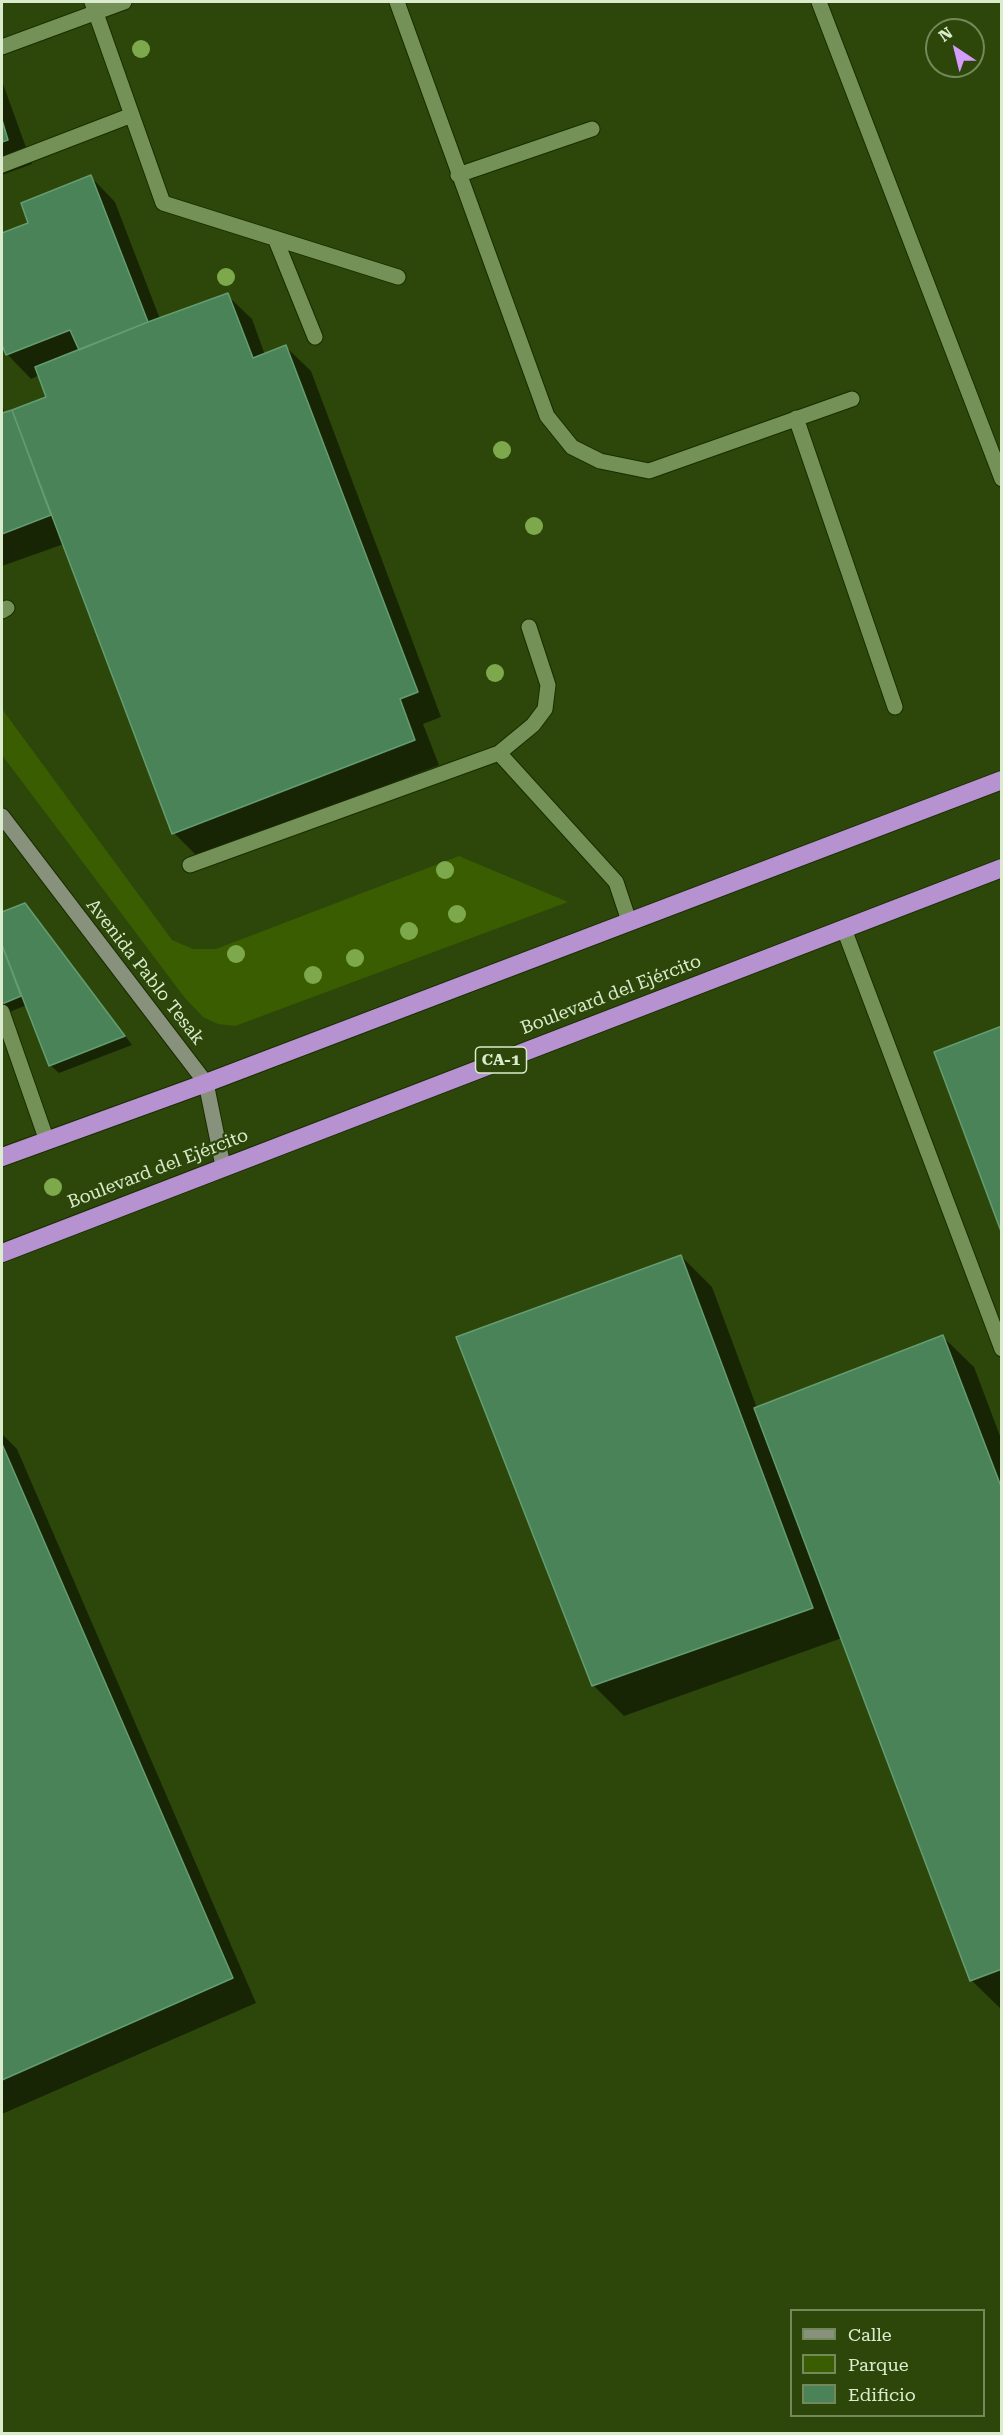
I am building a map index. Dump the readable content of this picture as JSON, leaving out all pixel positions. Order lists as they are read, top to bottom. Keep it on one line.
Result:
{"streets":{"highway":["Boulevard del Ejército","CA-1"],"street":["Avenida Pablo Tesak"]},"crossings":[["Avenida Pablo Tesak","Boulevard del Ejército"]],"legend":["Calle","Parque","Edificio"],"north":"top left"}
